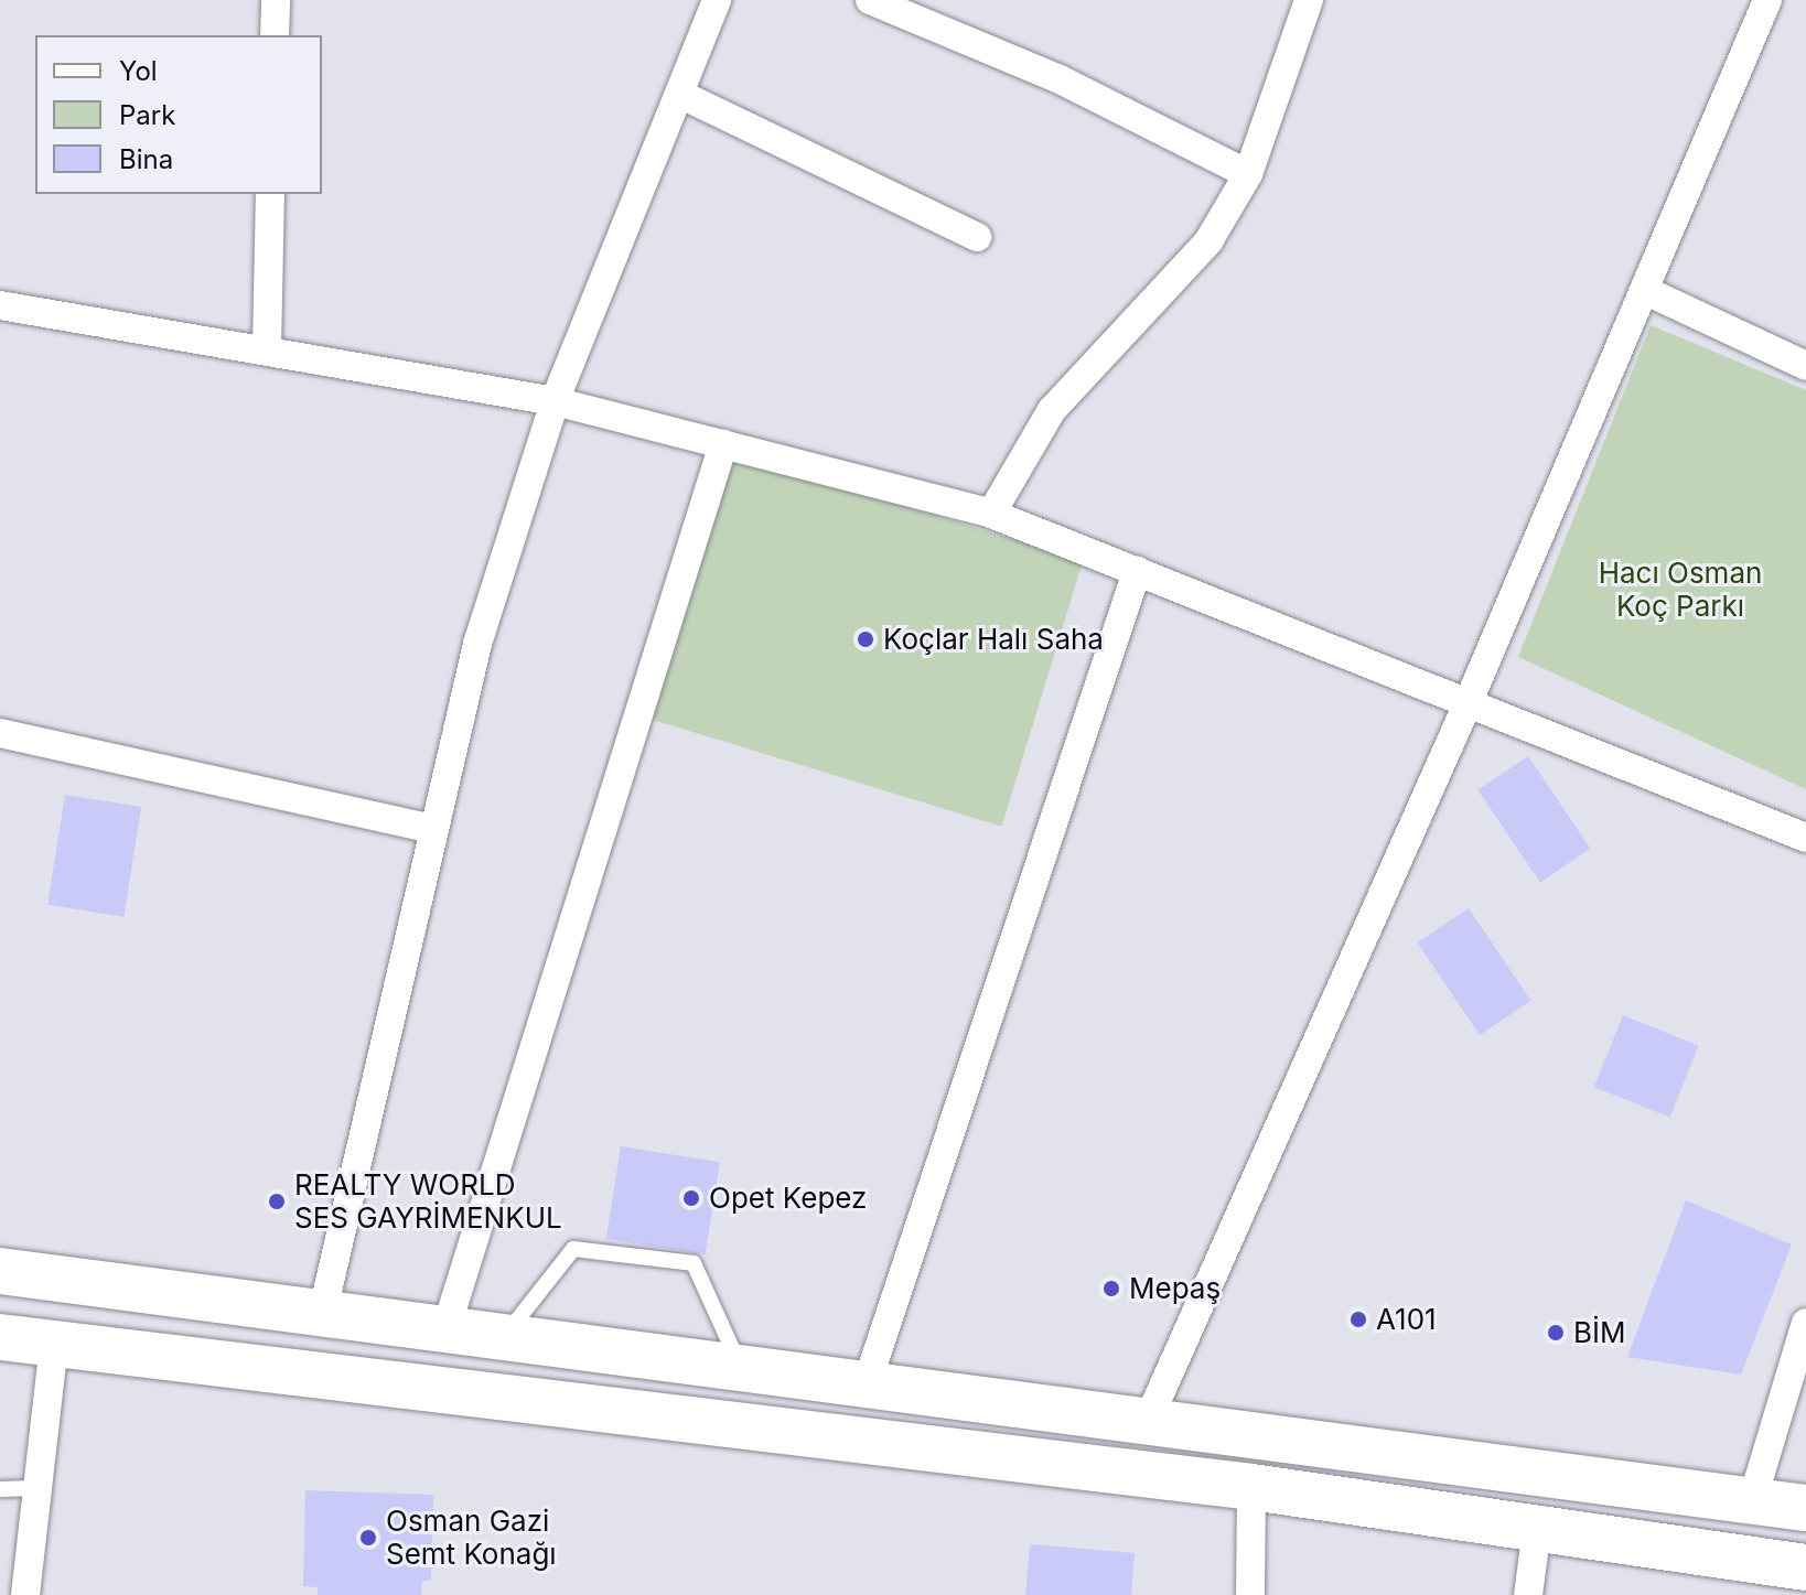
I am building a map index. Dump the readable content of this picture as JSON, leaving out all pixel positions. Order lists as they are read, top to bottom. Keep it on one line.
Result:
{"parks":["Hacı Osman Koç Parkı"],"places":["Koçlar Halı Saha","Opet Kepez","REALTY WORLD SES GAYRİMENKUL","Mepaş","A101","BİM","Osman Gazi Semt Konağı"],"legend":["Yol","Park","Bina"]}
